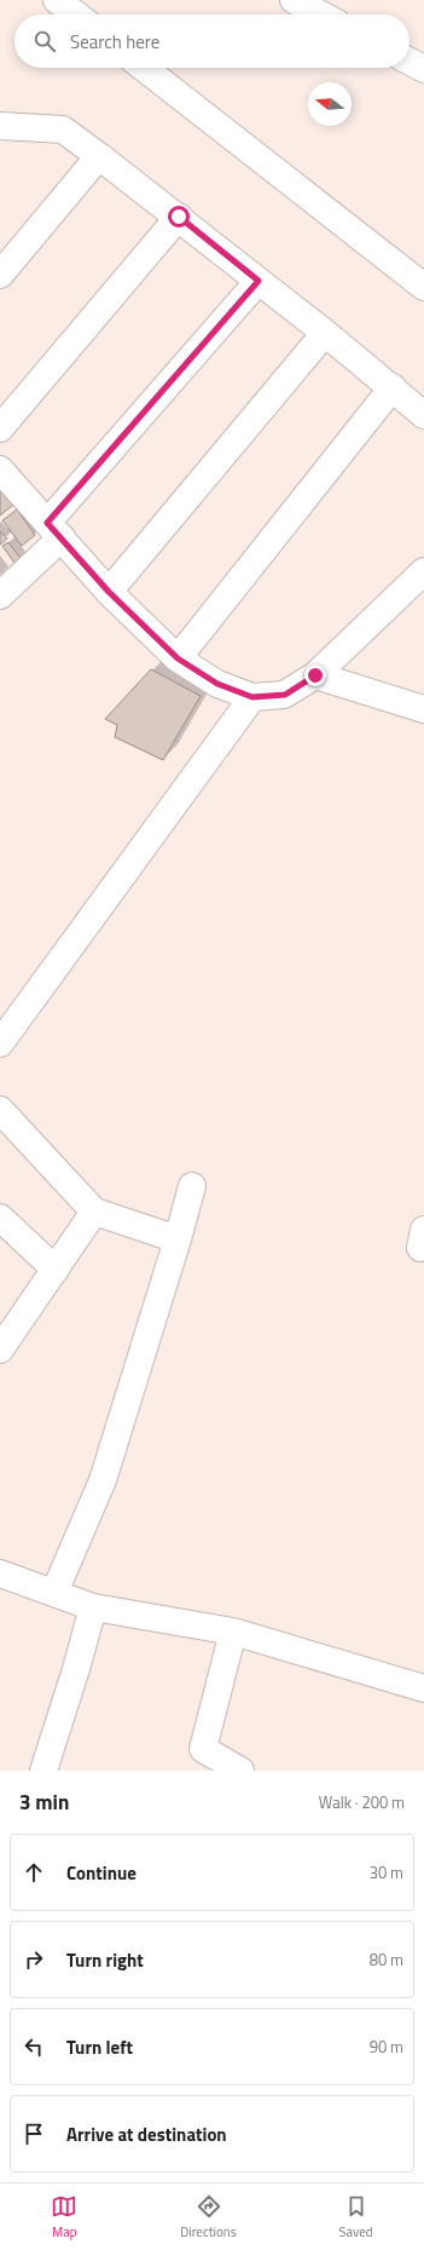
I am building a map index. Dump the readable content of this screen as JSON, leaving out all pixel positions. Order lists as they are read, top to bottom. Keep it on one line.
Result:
{"north":"left","page":{"search":"Search here","heading":["3 min","Walk · 200 m"],"list":[["Continue","30 m"],["Turn right","80 m"],["Turn left","90 m"],"Arrive at destination"],"nav":["Map","Directions","Saved"]}}
